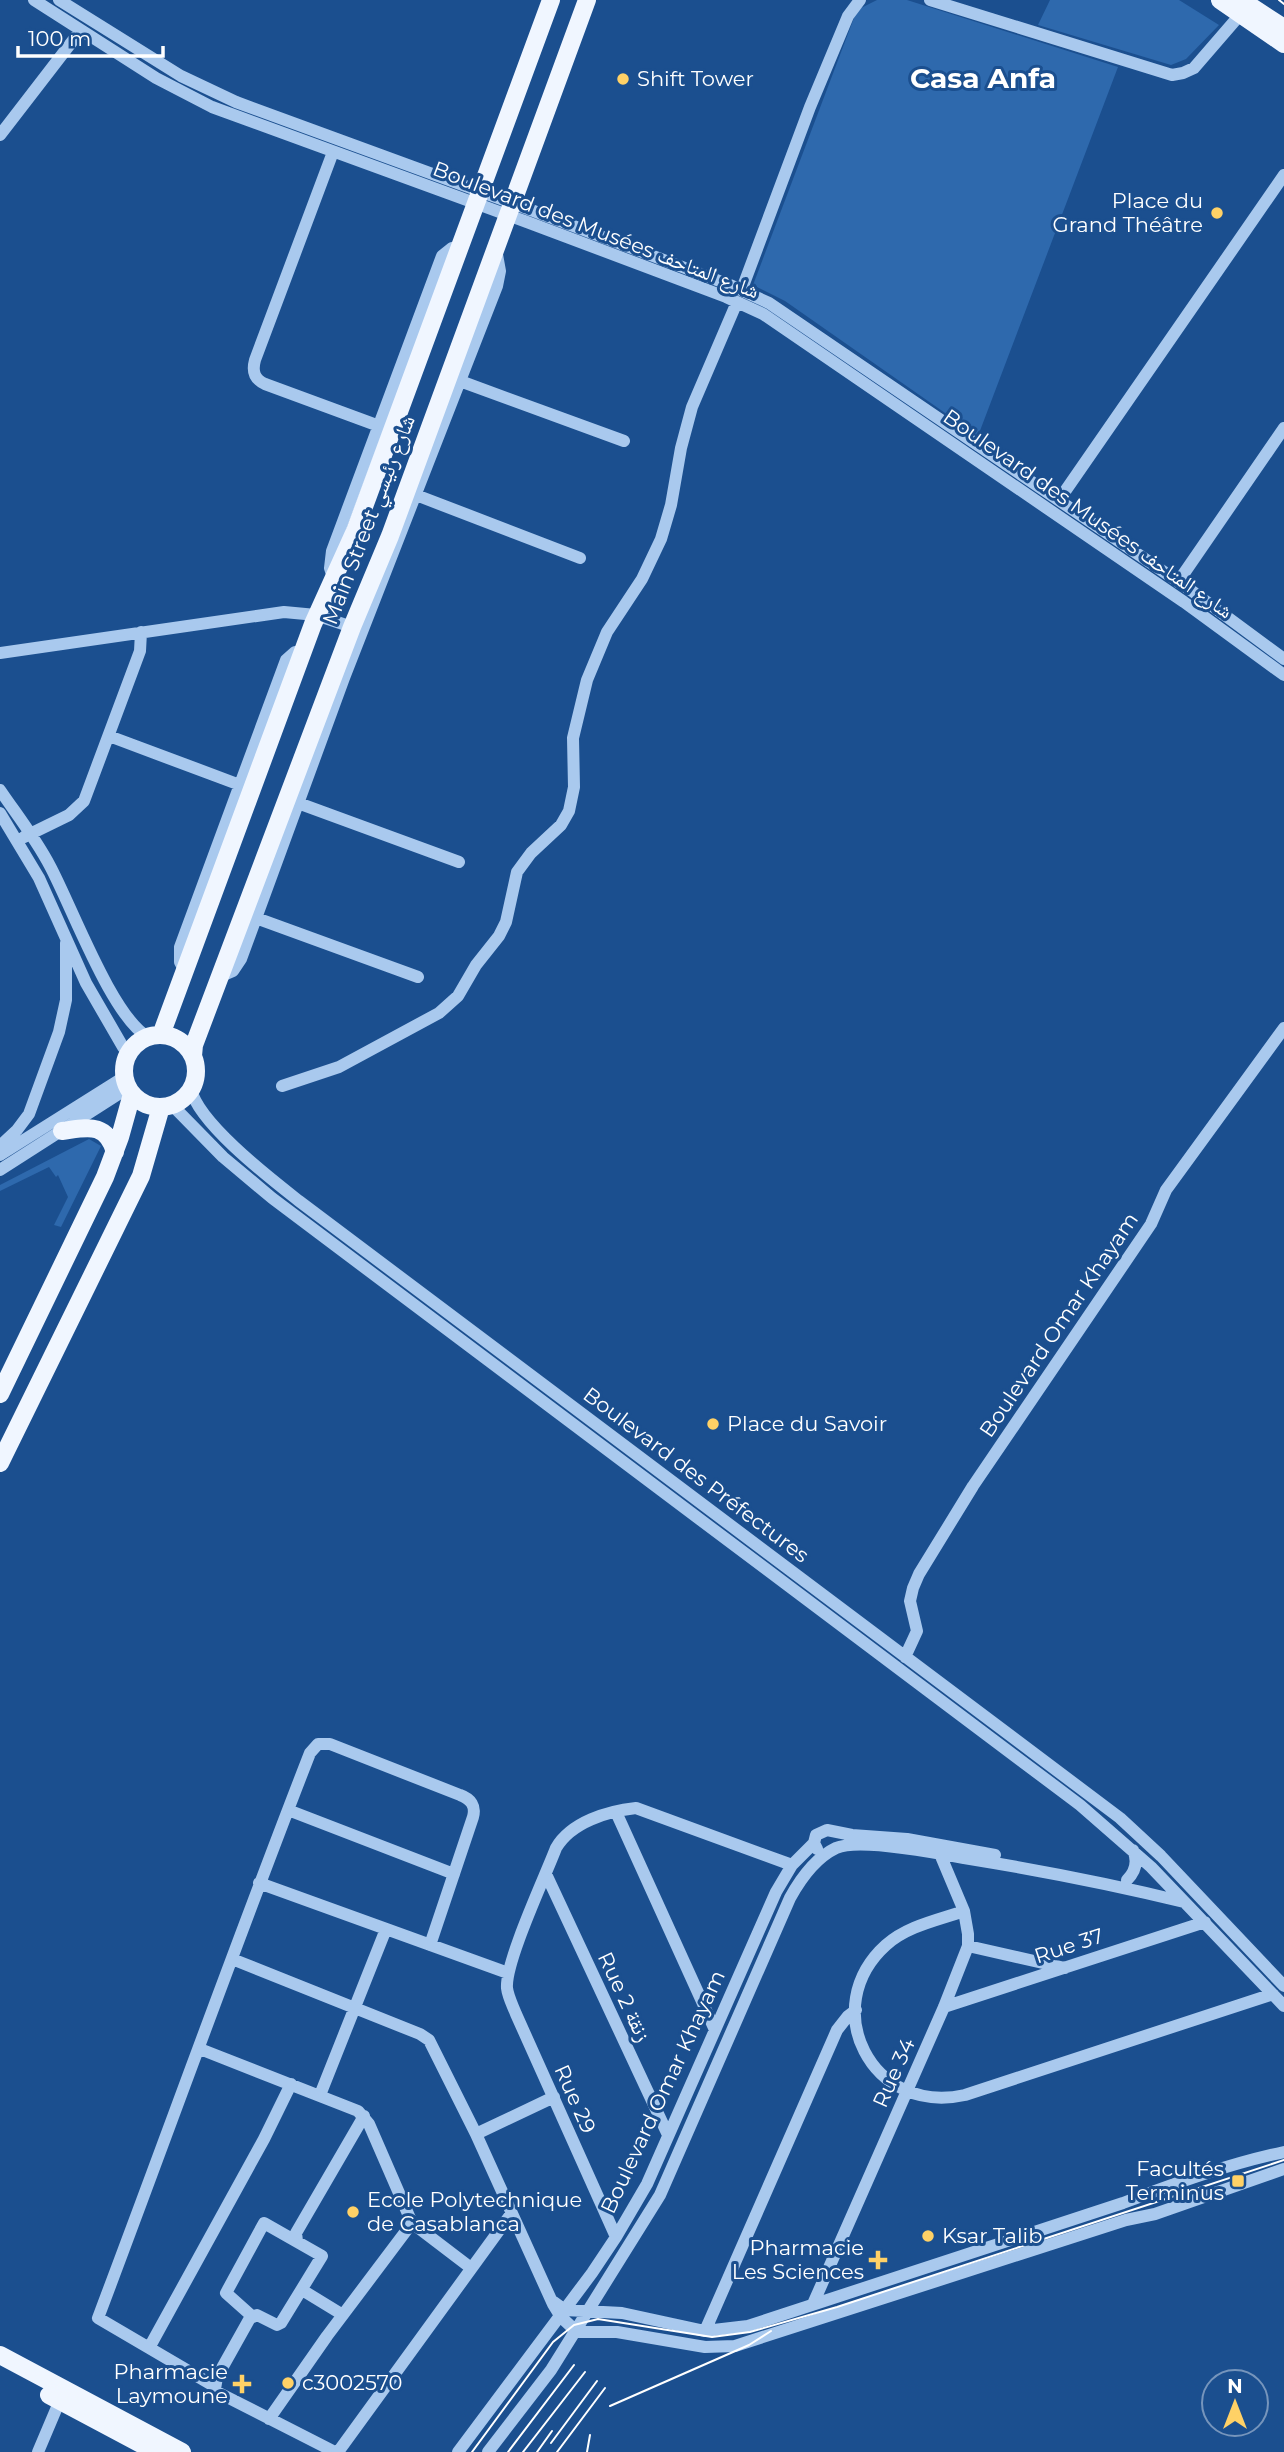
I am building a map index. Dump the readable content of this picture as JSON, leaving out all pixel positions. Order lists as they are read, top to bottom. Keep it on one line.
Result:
{"streets":{"main road":["Main Street شارع رئيسي"],"street":["Boulevard des Musées شارع المتاحف","Boulevard Omar Khayam","Boulevard des Préfectures","Rue 37","Rue 2 زنقة","Rue 34","Rue 29"]},"crossings":[["Boulevard des Musées شارع المتاحف","Main Street شارع رئيسي"],["Main Street شارع رئيسي","Boulevard des Préfectures"],["Boulevard Omar Khayam","Boulevard des Préfectures"],["Boulevard Omar Khayam","Rue 2 زنقة"],["Boulevard Omar Khayam","Rue 29"],["Boulevard des Préfectures","Rue 37"],["Rue 37","Rue 34"]],"districts":["Casa Anfa"],"places":{"other":["Shift Tower","Place du Grand Théâtre","Place du Savoir","Ecole Polytechnique de Casablanca","Ksar Talib","c3002570"],"transit":["Facultés Terminus"],"health":["Pharmacie Les Sciences","Pharmacie Laymoune"]},"scale_bar":"100 m","north":"top"}
